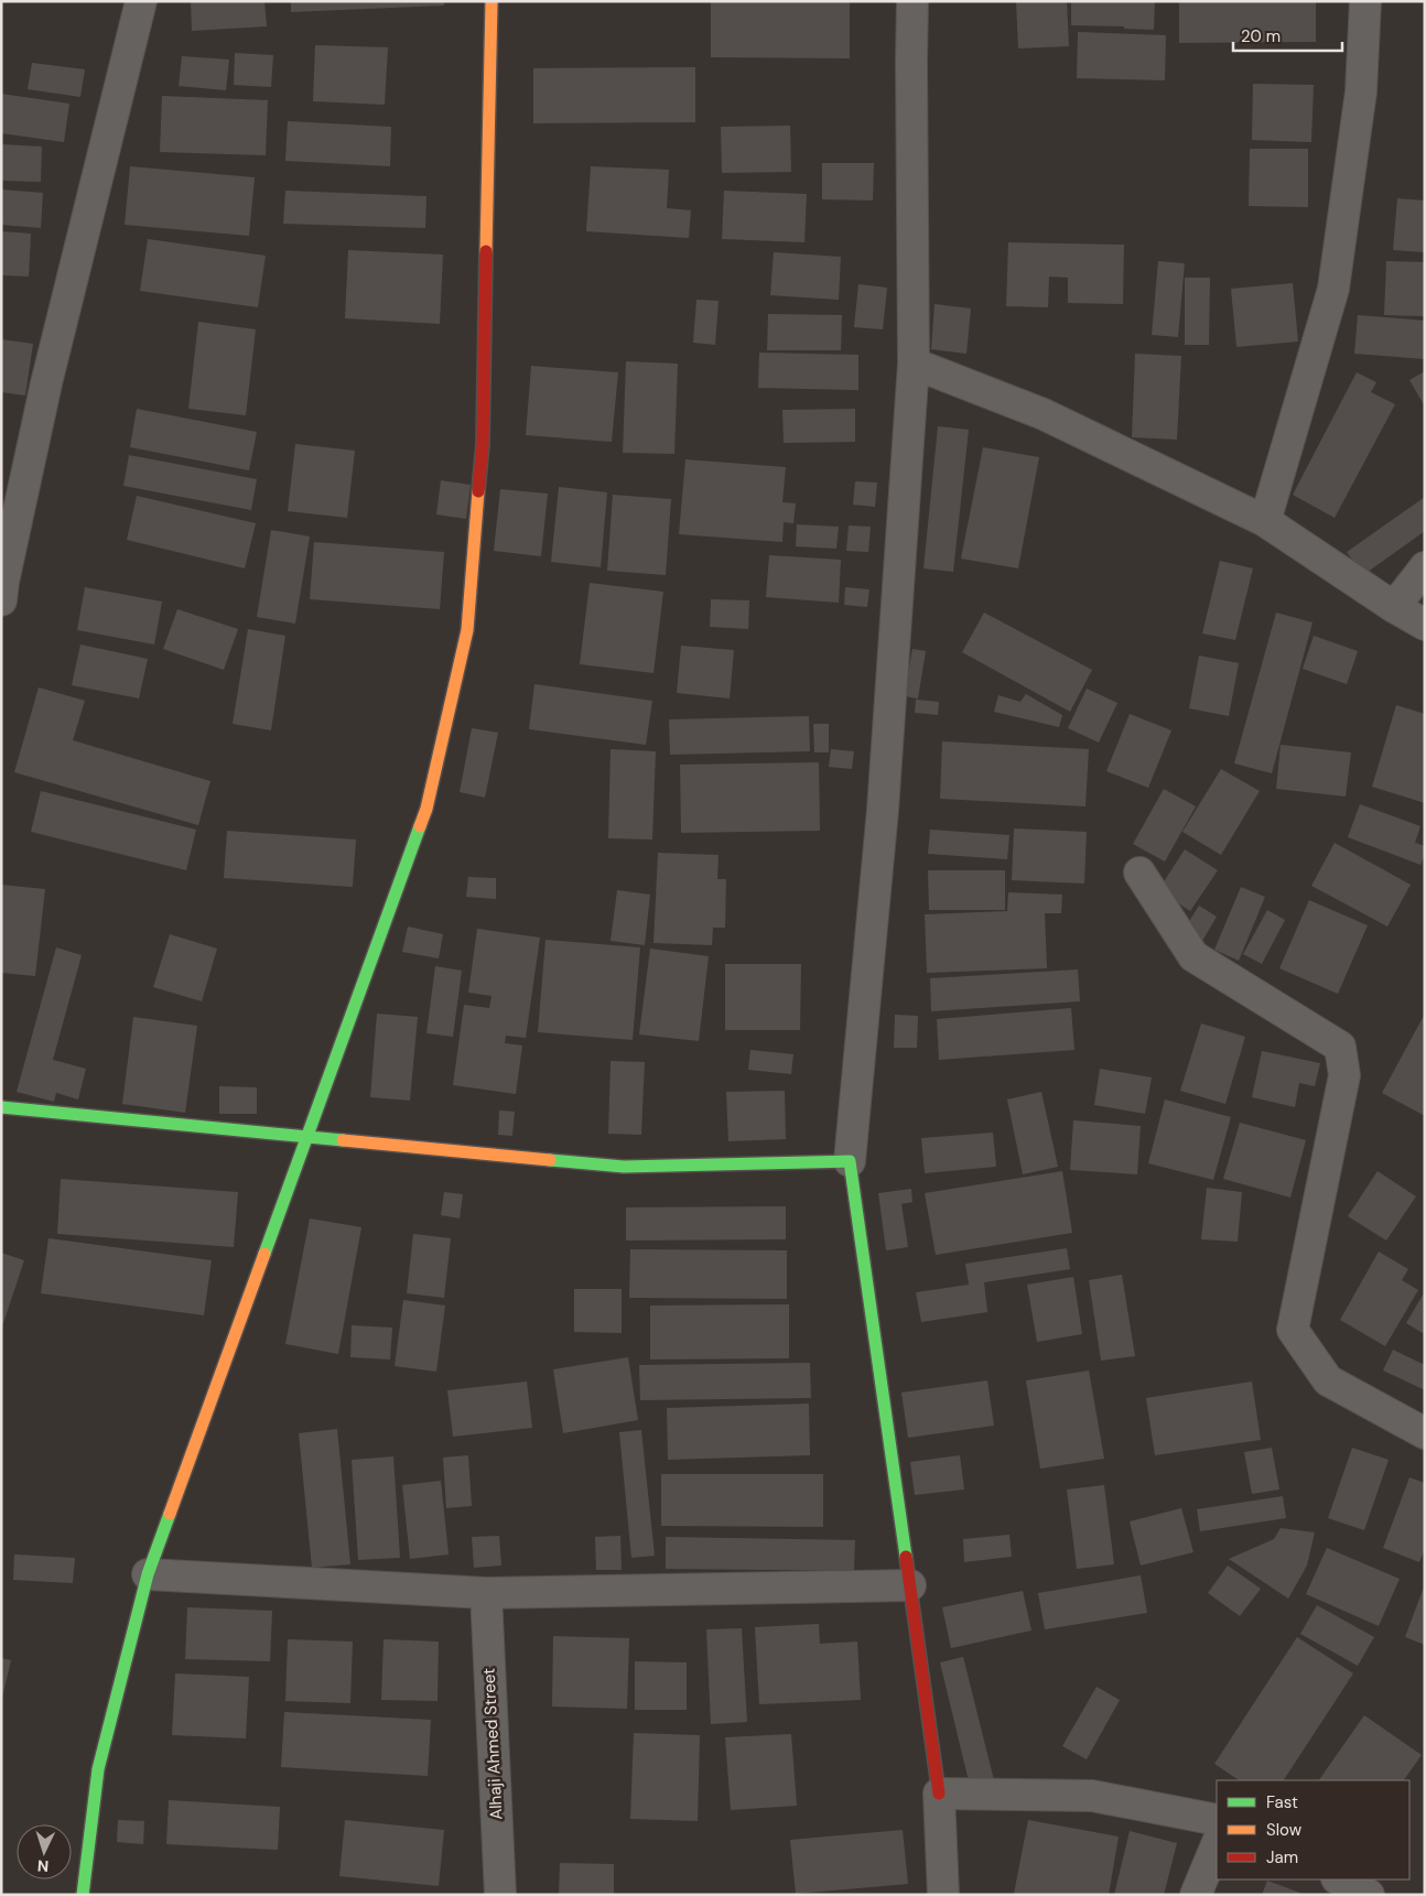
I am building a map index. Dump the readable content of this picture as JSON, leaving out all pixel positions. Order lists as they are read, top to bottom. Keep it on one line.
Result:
{"streets":{"street":["Alhaji Ahmed Street"]},"legend":["Fast","Slow","Jam"],"scale_bar":"20 m","north":"bottom"}
